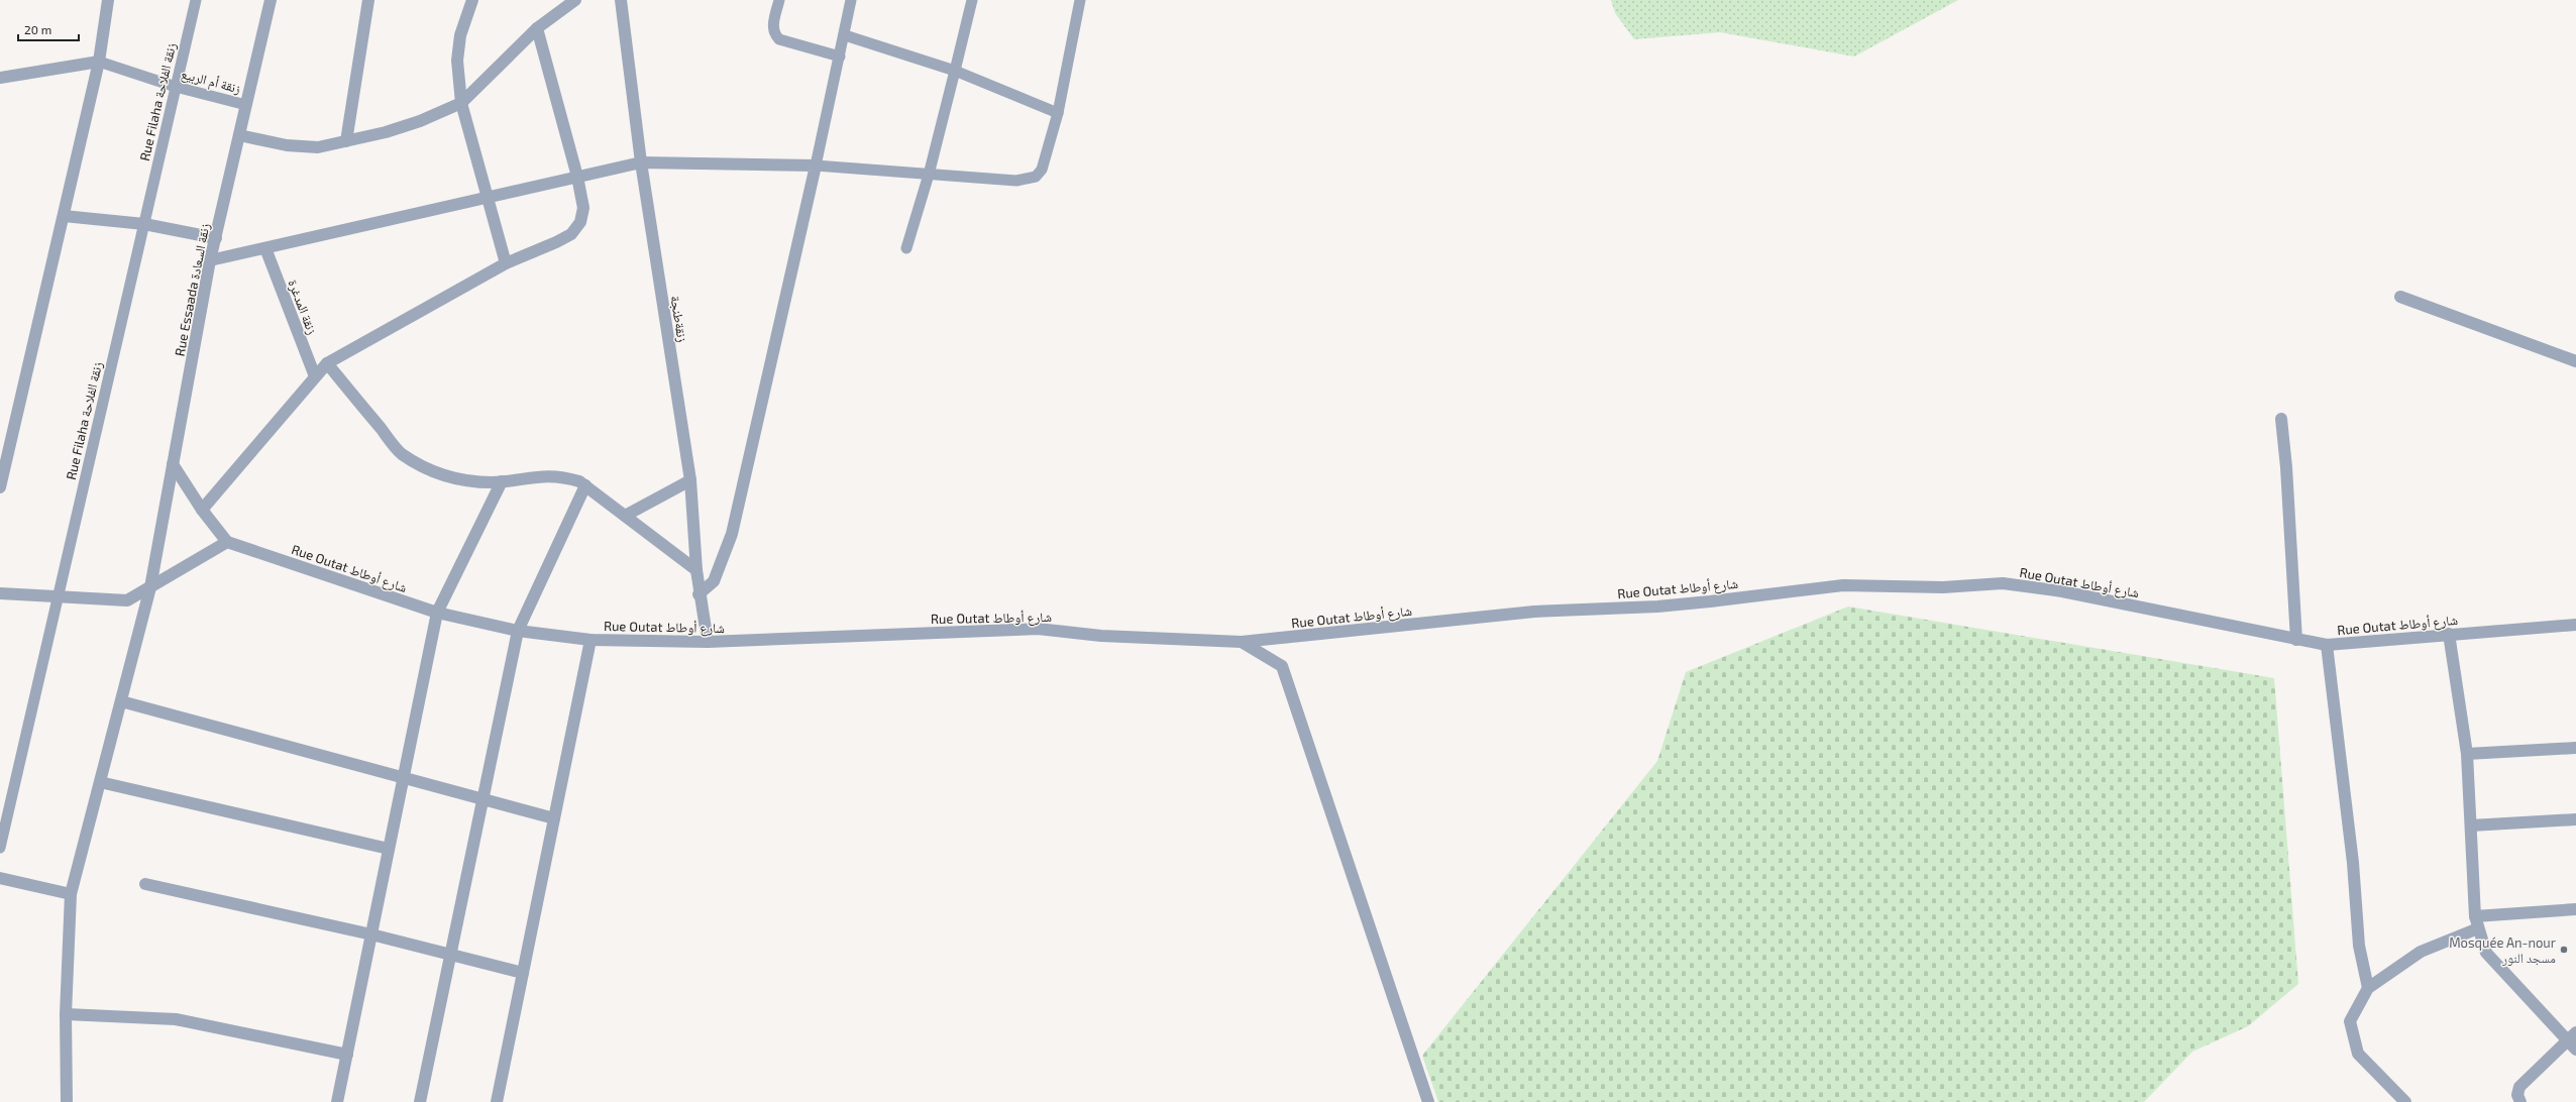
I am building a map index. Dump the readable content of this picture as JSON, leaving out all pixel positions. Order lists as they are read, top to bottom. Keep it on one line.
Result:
{"streets":{"street":["Rue Essaada زنقة السعادة","زنقة المدغرة","زنقةطنجة","Rue Outat شارع أوطاط"],"lane":["زنقة أم الربيع","Rue Filaha زنقة الفلاحة"]},"crossings":[["زنقة أم الربيع","Rue Filaha زنقة الفلاحة"],["زنقة أم الربيع","Rue Essaada زنقة السعادة"],["زنقةطنجة","Rue Outat شارع أوطاط"]],"places":["Mosquée An-nour مسجد النور"],"scale_bar":"20 m"}
